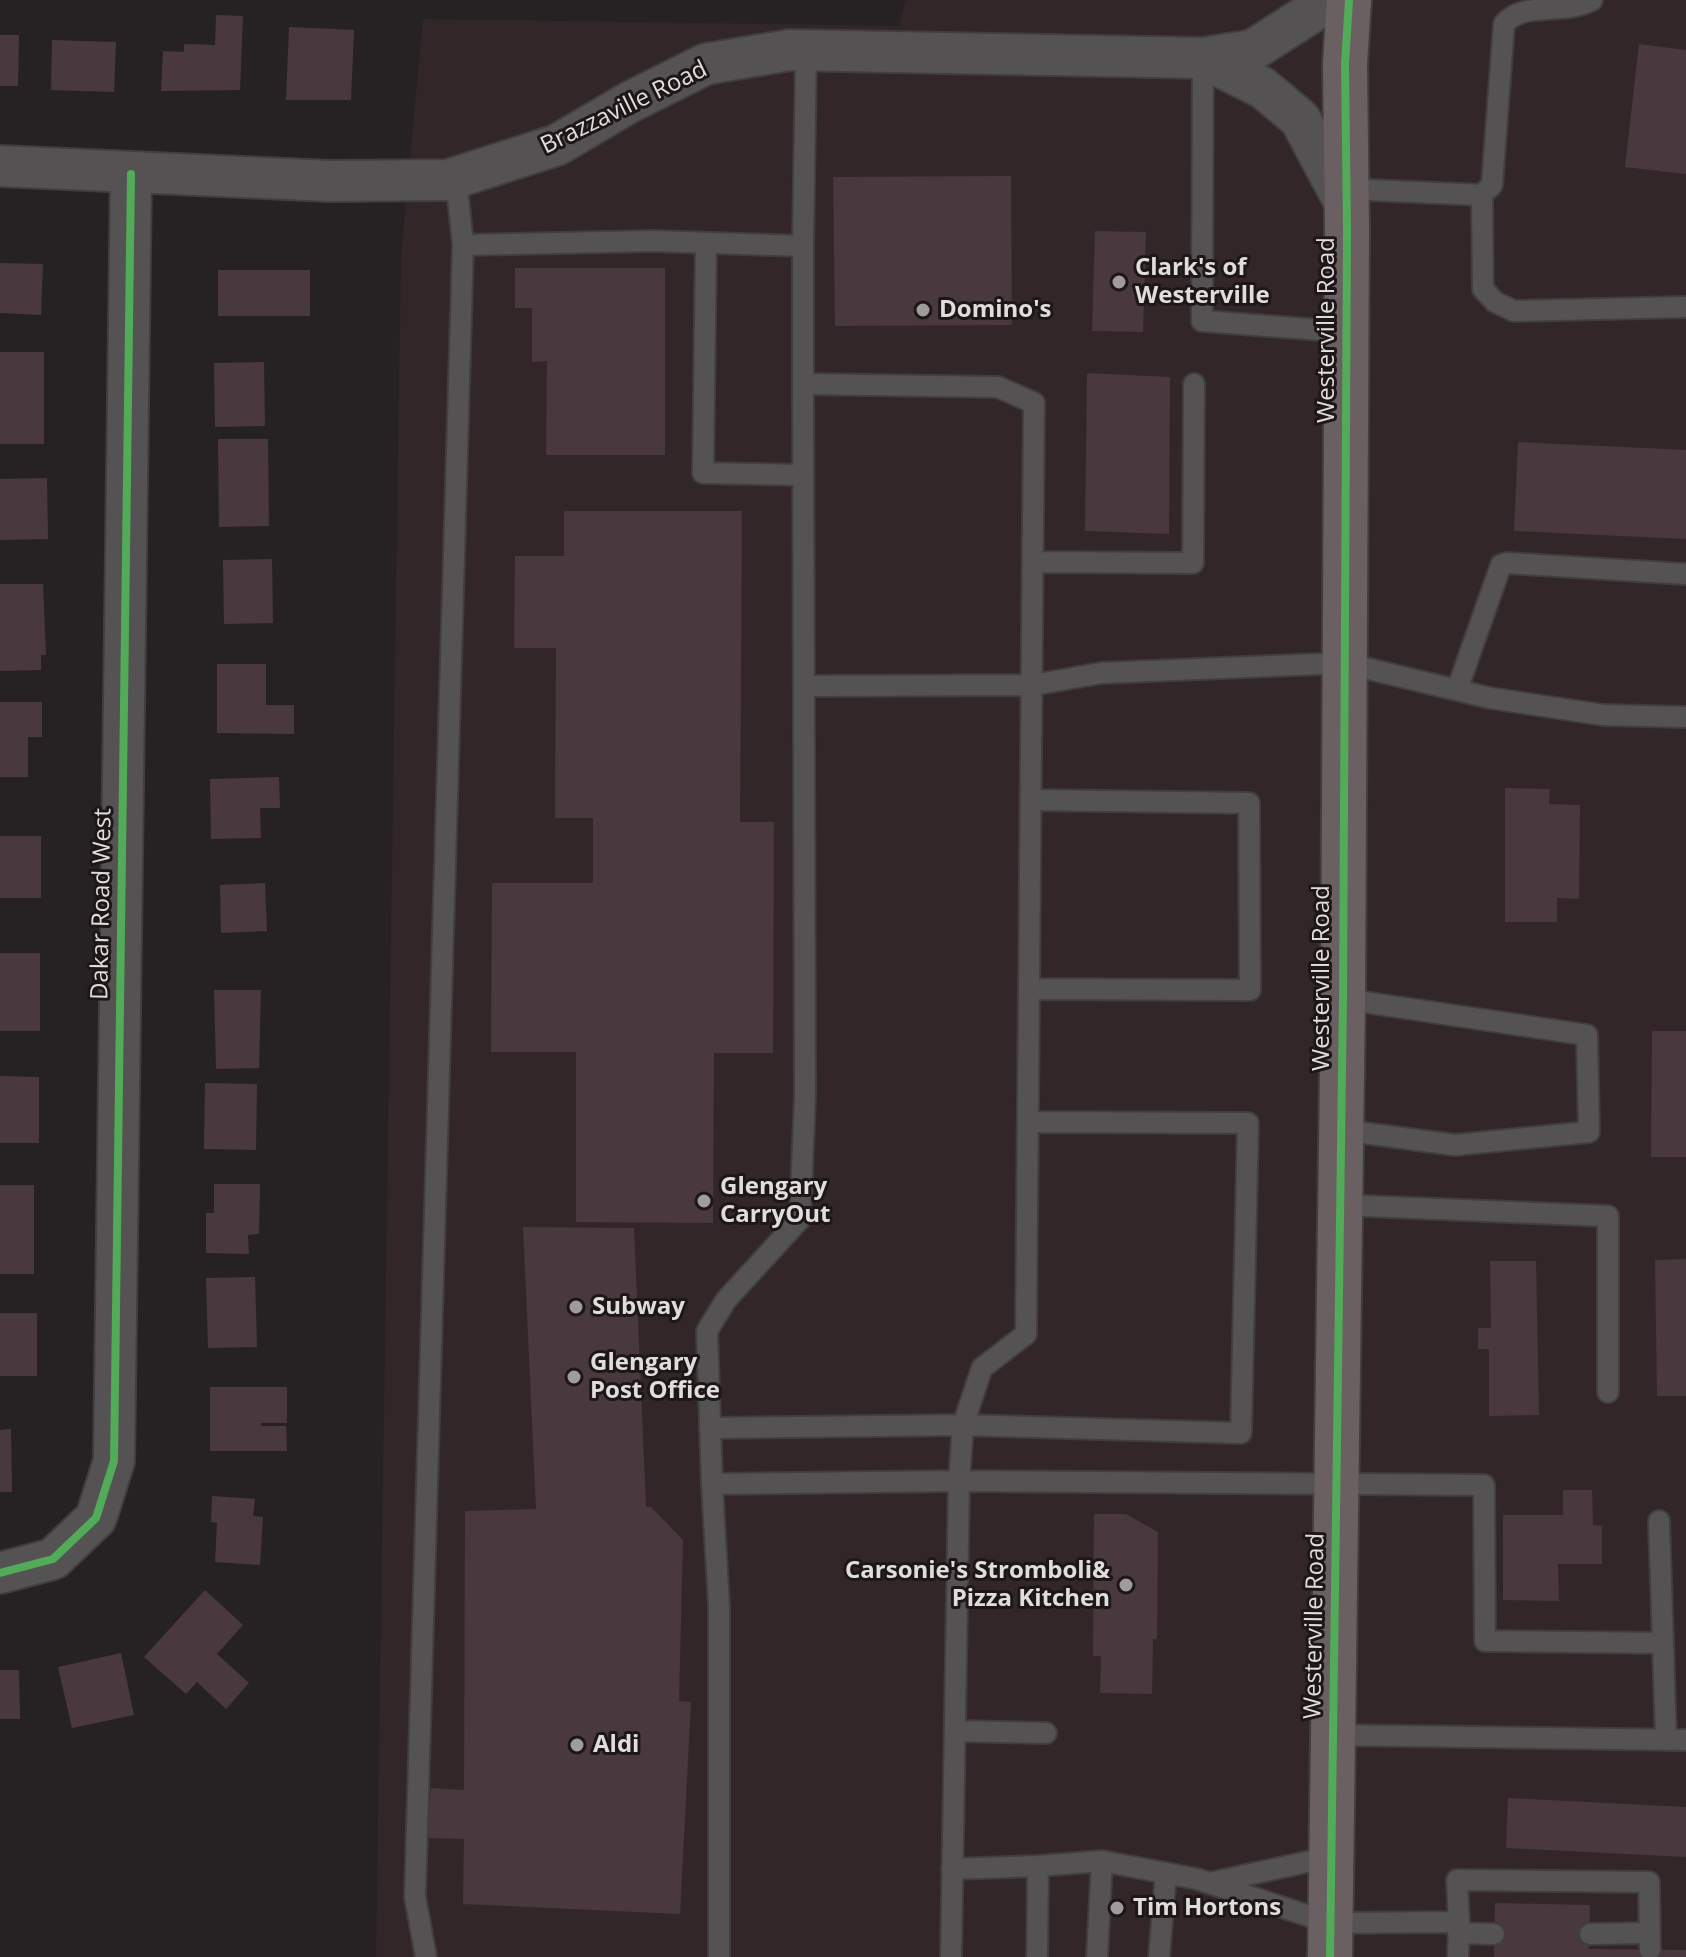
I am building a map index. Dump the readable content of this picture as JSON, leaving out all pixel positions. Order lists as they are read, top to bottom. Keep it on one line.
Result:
{"streets":{"main road":["Westerville Road"],"street":["Brazzaville Road","Dakar Road West"]},"crossings":[["Brazzaville Road","Westerville Road"],["Brazzaville Road","Dakar Road West"]],"places":["Clark's of Westerville","Domino's","Glengary CarryOut","Subway","Glengary Post Office","Carsonie's Stromboli& Pizza Kitchen","Aldi","Tim Hortons"]}
